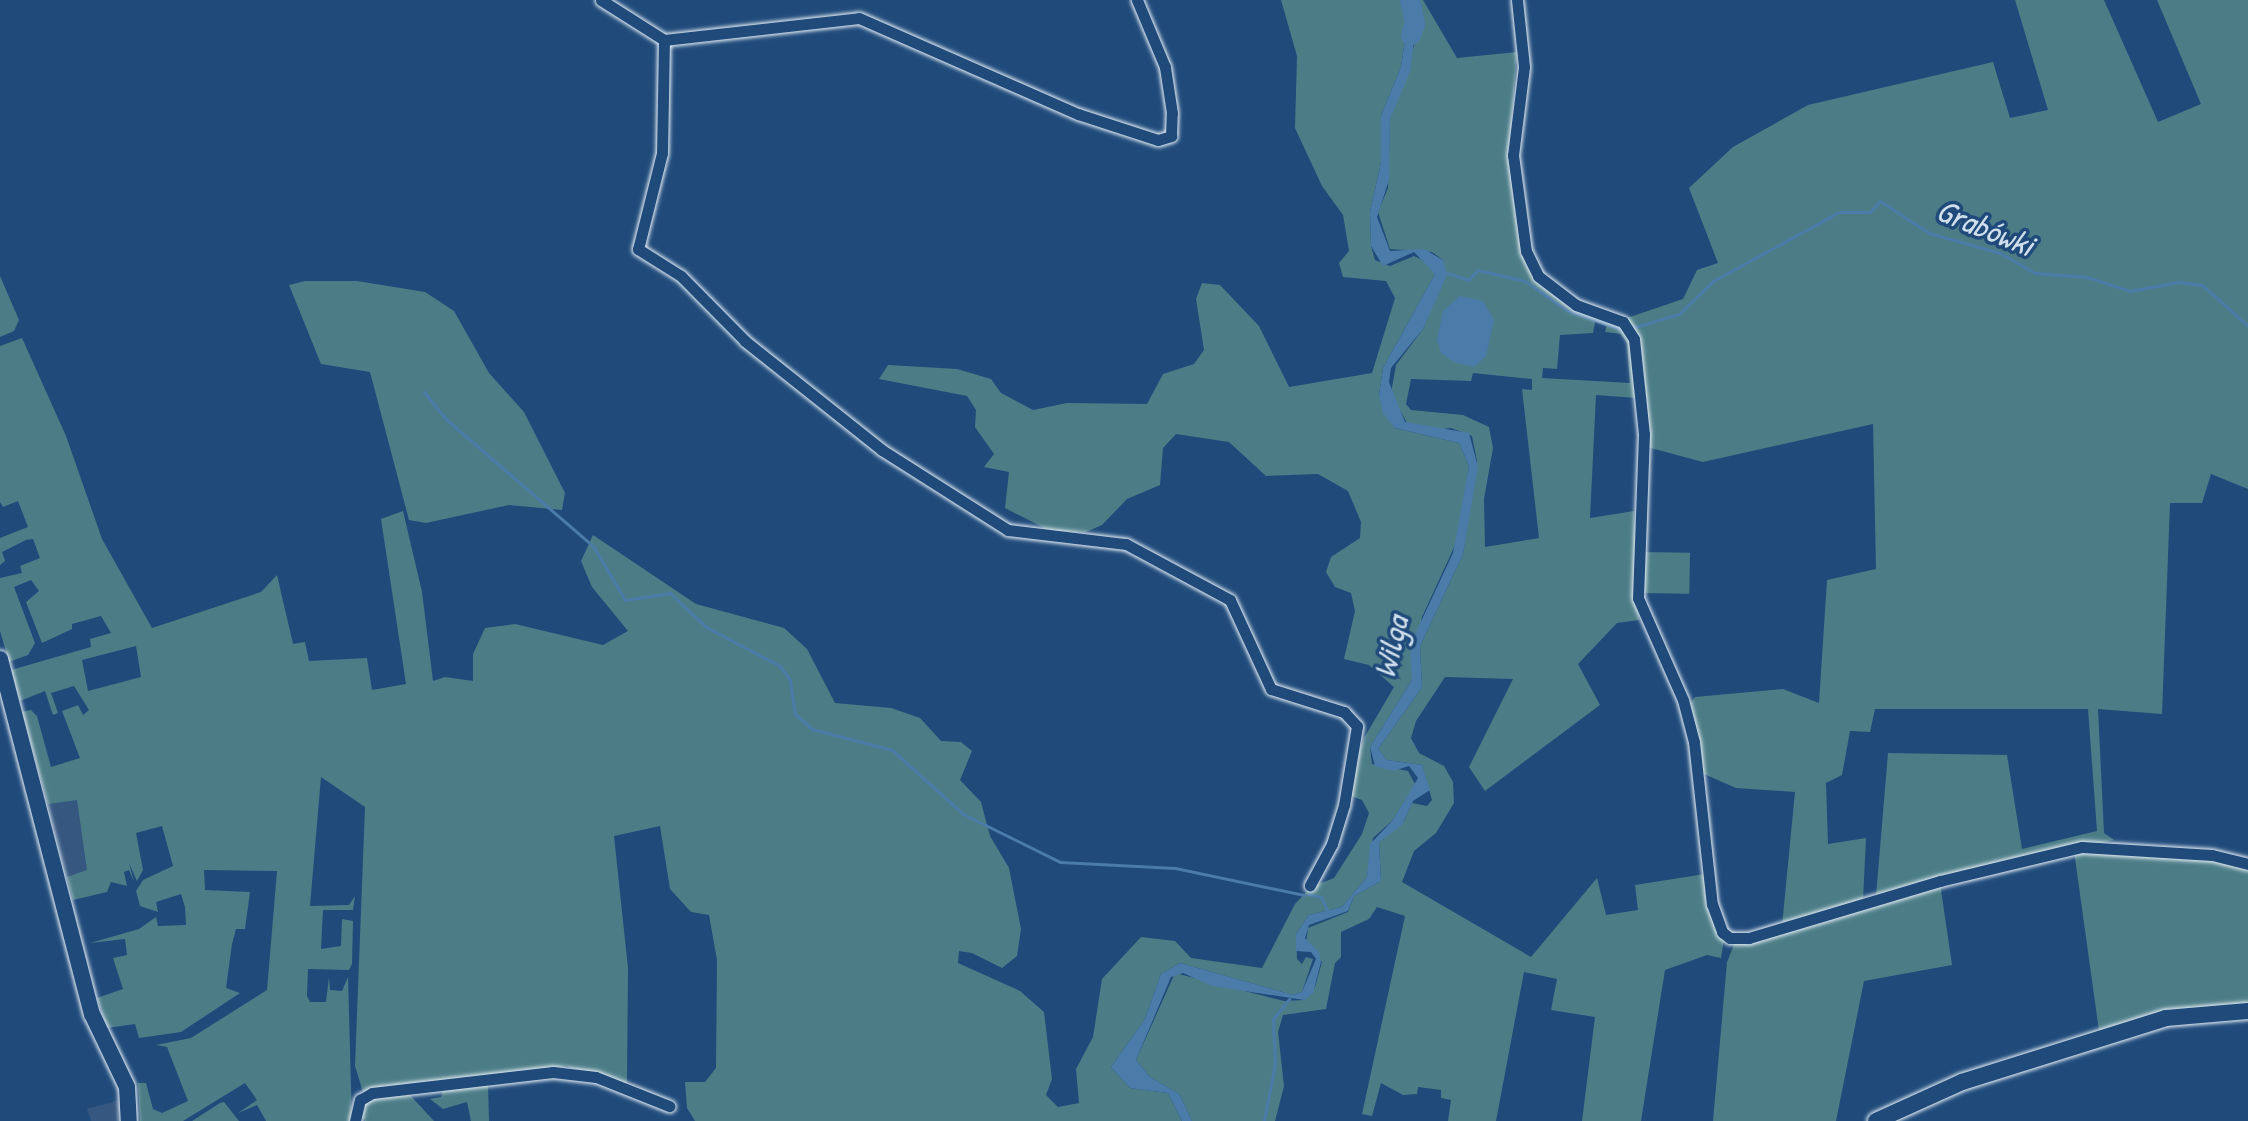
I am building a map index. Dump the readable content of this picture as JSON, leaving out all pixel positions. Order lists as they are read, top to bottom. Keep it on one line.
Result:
{"water":["Grabówki","Wilga"]}
